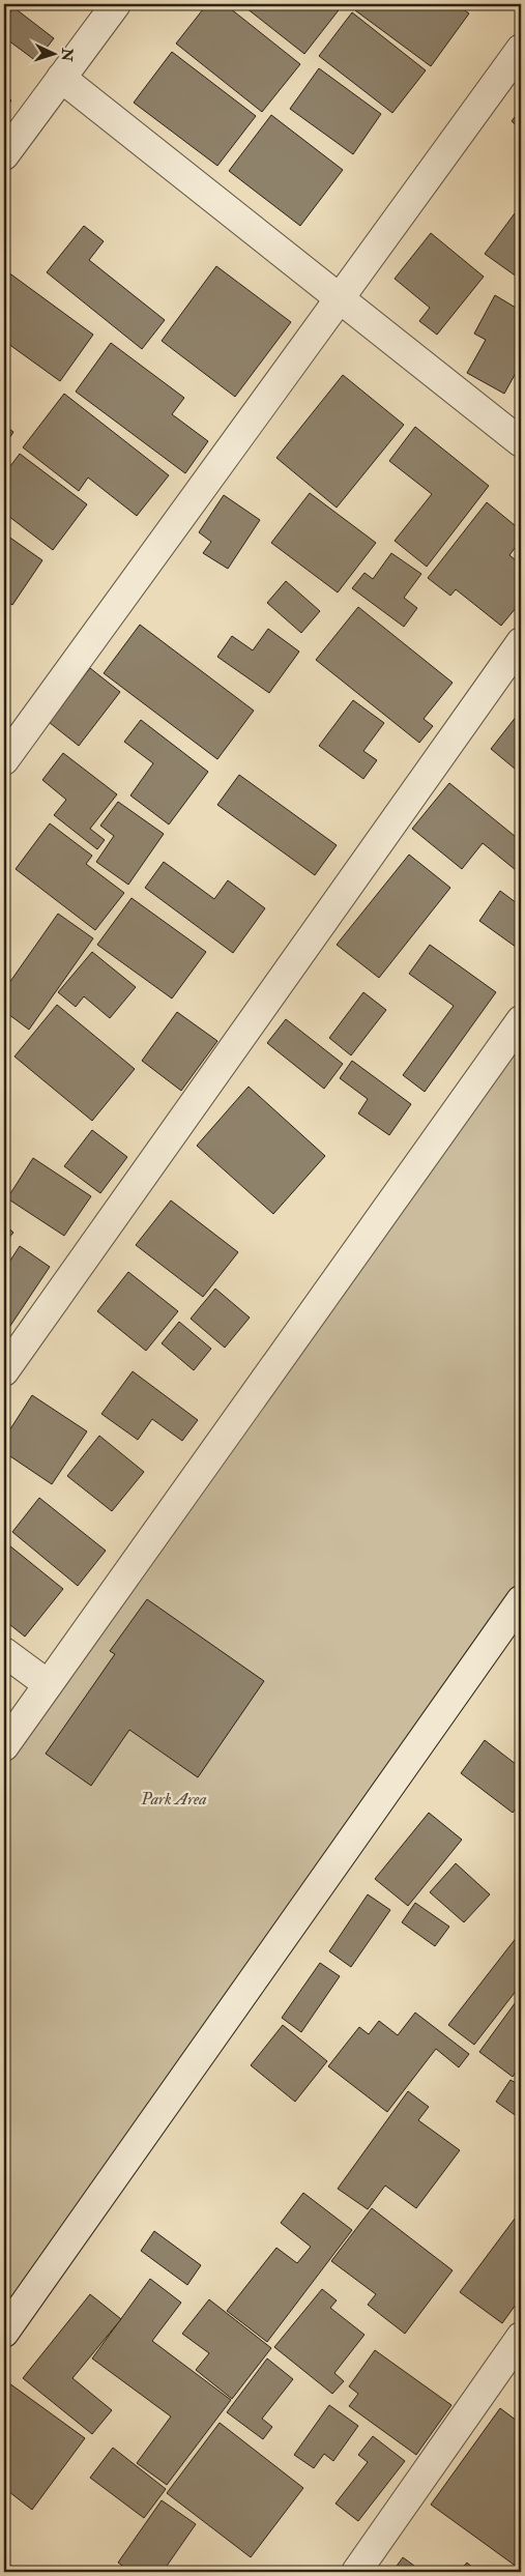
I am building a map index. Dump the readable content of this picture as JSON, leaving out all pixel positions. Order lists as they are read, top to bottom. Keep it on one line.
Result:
{"parks":["Park Area"],"north":"right"}
